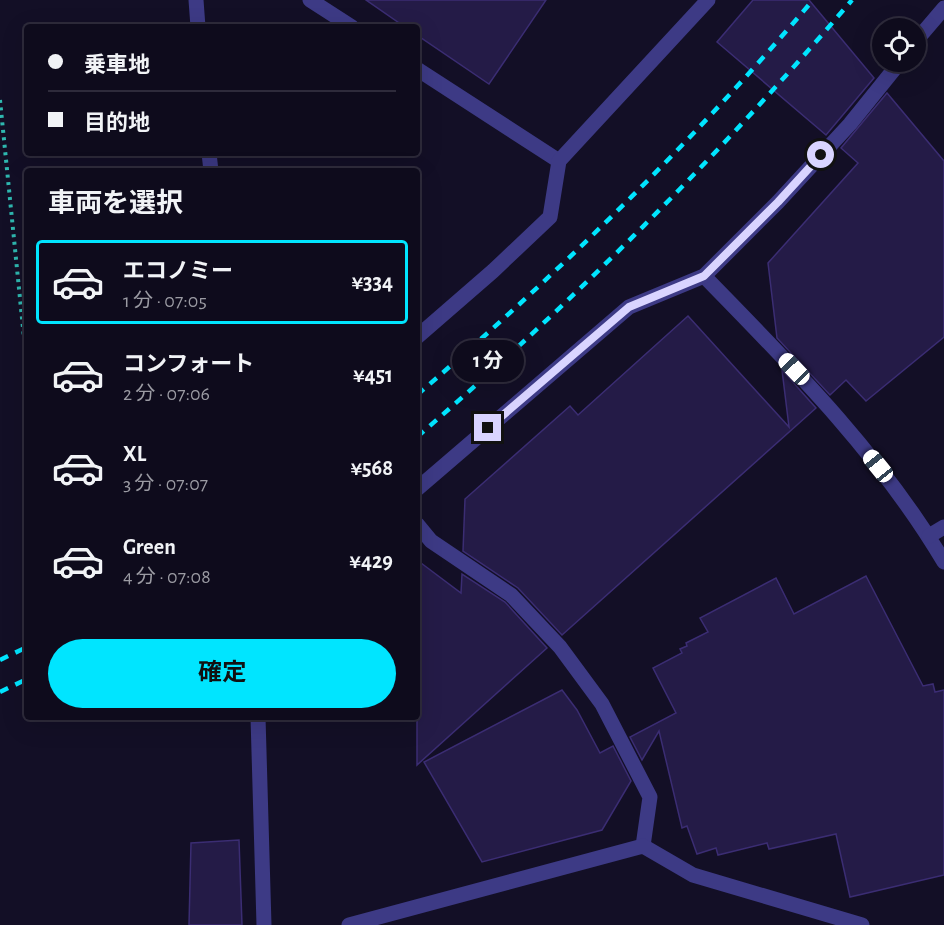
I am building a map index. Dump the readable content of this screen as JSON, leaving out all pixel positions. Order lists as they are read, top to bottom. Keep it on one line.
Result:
{"page":{"banner":["乗車地","目的地"],"heading":"車両を選択","list":[{"name":"エコノミー","note":"1 分 · 07:05","value":"¥334"},{"name":"コンフォート","note":"2 分 · 07:06","value":"¥451"},{"name":"XL","note":"3 分 · 07:07","value":"¥568"},{"name":"Green","note":"4 分 · 07:08","value":"¥429"}],"bubble":"1 分","buttons":"確定"}}
